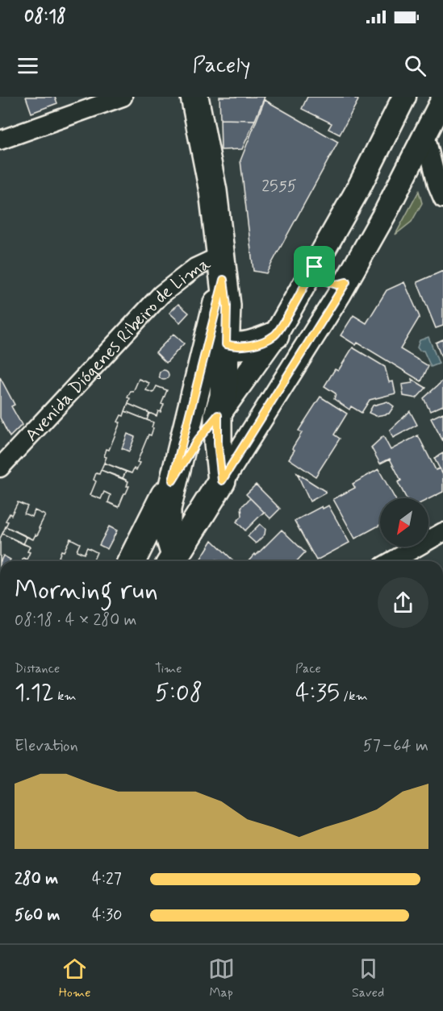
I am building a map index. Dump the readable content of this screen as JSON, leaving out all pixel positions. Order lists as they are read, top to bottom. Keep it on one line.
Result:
{"streets":{"main road":["Avenida Diógenes Ribeiro de Lima"]},"house_numbers":["2555"],"north":"bottom left","page":{"status":"08:18","header":"Pacely","heading":["Morning run","08:18 · 4 × 280 m"],"stats":[["Distance","1.12 km"],["Time","5:08"],["Pace","4:35 /km"]],"chart":["Elevation","57–64 m"],"list":[{"name":"280 m","note":"4:27"},{"name":"560 m","note":"4:30"}],"tabs":["Home","Map","Saved"]}}
